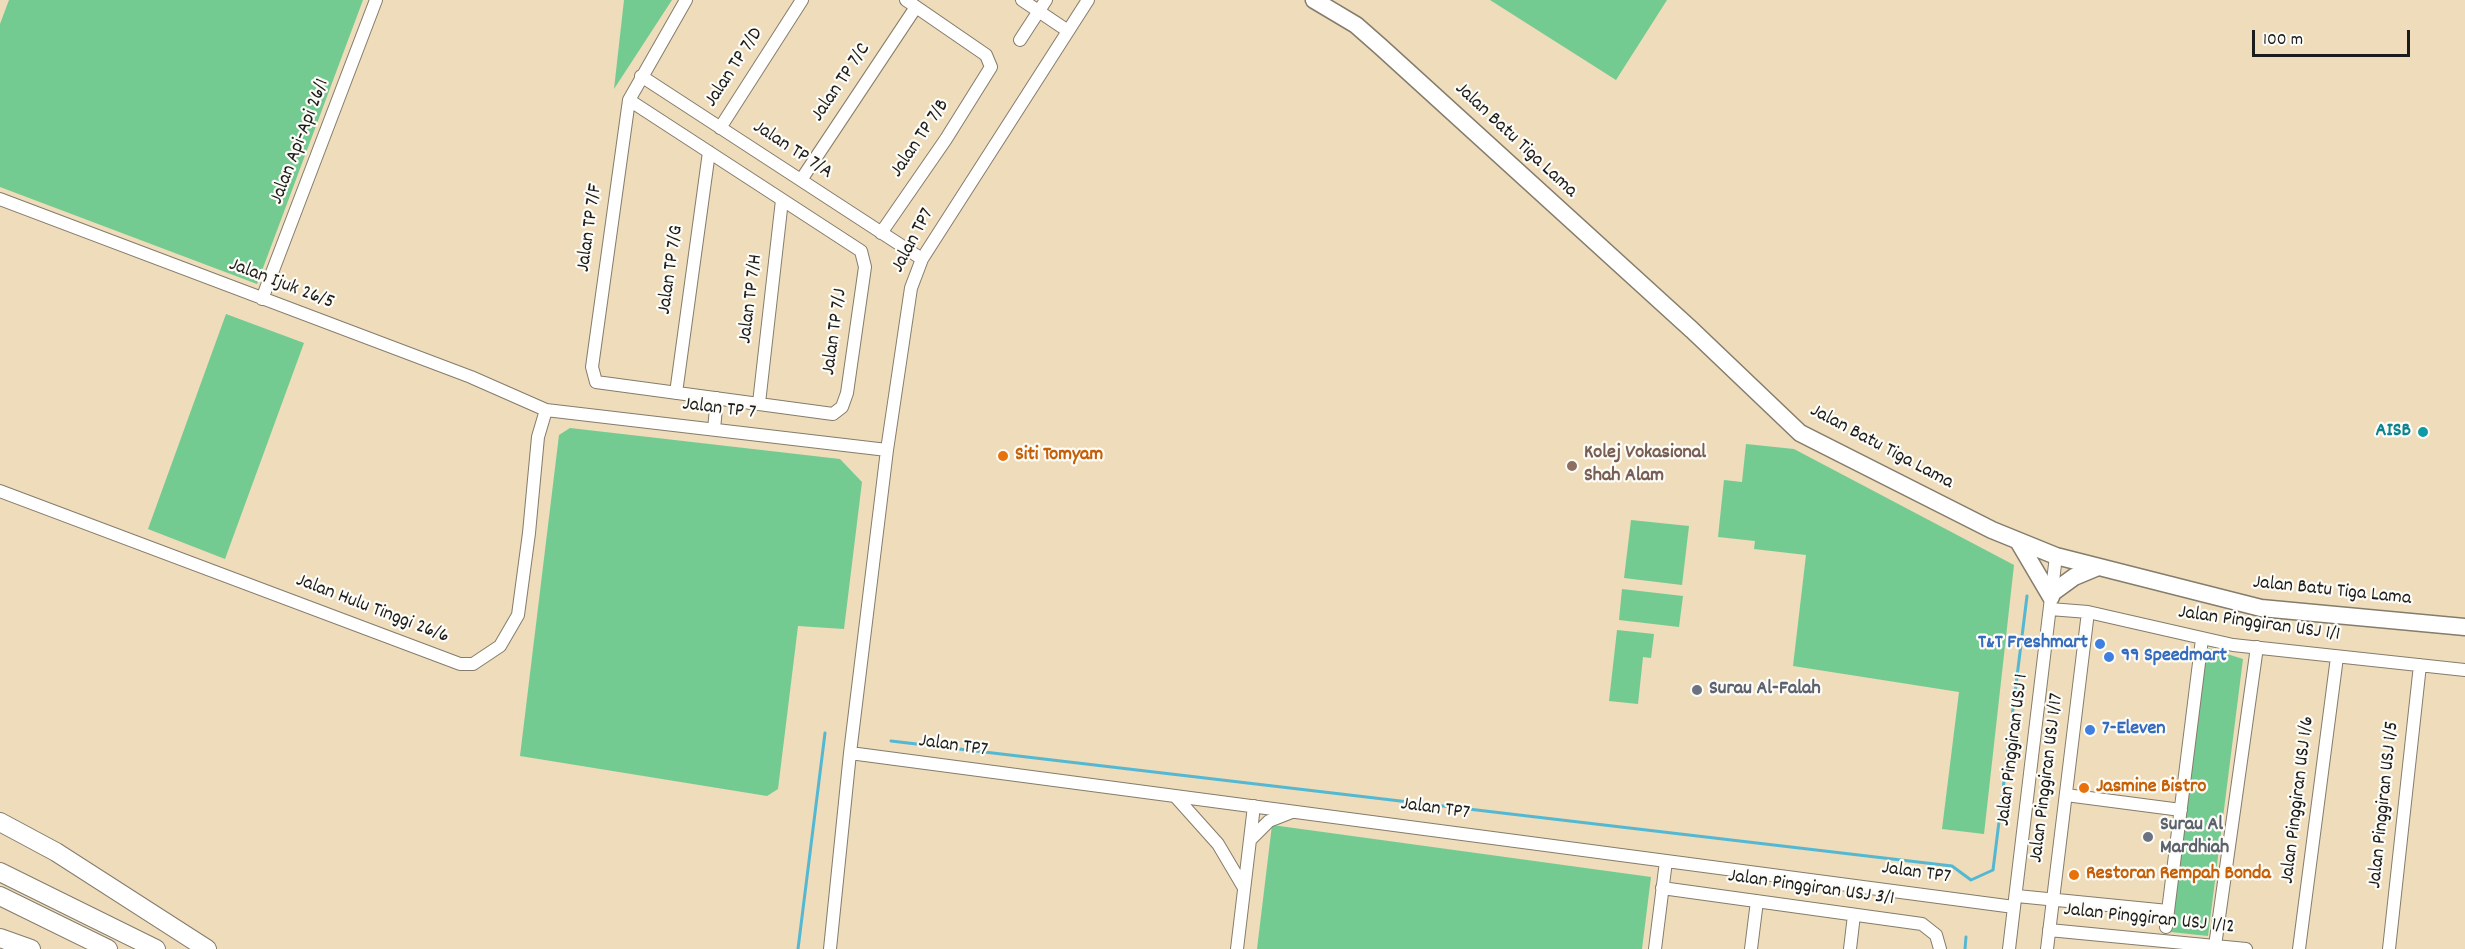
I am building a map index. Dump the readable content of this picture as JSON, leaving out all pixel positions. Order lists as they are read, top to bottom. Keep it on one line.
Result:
{"streets":{"main road":["Jalan Batu Tiga Lama"],"street":["Jalan TP 7/D","Jalan TP 7/C","Jalan TP 7/B","Jalan Api-Api 26/1","Jalan TP 7/A","Jalan TP 7/F","Jalan TP7","Jalan TP 7/G","Jalan Ijuk 26/5","Jalan TP 7/H","Jalan TP 7/J","Jalan TP 7","Jalan Hulu Tinggi 26/6","Jalan Pinggiran USJ 1/1","Jalan Pinggiran USJ 1","Jalan Pinggiran USJ 1/17","Jalan Pinggiran USJ 1/6","Jalan Pinggiran USJ 1/5","Jalan Pinggiran USJ 3/1","Jalan Pinggiran USJ 1/12"]},"crossings":[["Jalan TP 7/D","Jalan TP 7/A"],["Jalan TP 7/C","Jalan TP 7/B"],["Jalan TP 7/C","Jalan TP 7/A"],["Jalan TP 7/B","Jalan TP 7/A"],["Jalan Batu Tiga Lama","Jalan Pinggiran USJ 1"],["Jalan Api-Api 26/1","Jalan Ijuk 26/5"],["Jalan TP 7/A","Jalan TP 7/F"],["Jalan TP 7/A","Jalan TP7"],["Jalan TP 7/F","Jalan TP 7/G"],["Jalan TP7","Jalan TP 7"],["Jalan TP7","Jalan Pinggiran USJ 1"],["Jalan TP7","Jalan Pinggiran USJ 1/17"],["Jalan Ijuk 26/5","Jalan TP 7"],["Jalan Ijuk 26/5","Jalan Hulu Tinggi 26/6"],["Jalan TP 7/H","Jalan TP 7/J"],["Jalan TP 7","Jalan Hulu Tinggi 26/6"],["Jalan Pinggiran USJ 1/1","Jalan Pinggiran USJ 1"],["Jalan Pinggiran USJ 1/1","Jalan Pinggiran USJ 1/17"],["Jalan Pinggiran USJ 1/1","Jalan Pinggiran USJ 1/6"],["Jalan Pinggiran USJ 1/1","Jalan Pinggiran USJ 1/5"],["Jalan Pinggiran USJ 1/17","Jalan Pinggiran USJ 1/12"]],"places":["AISB","Siti Tomyam","Kolej Vokasional Shah Alam","T&T Freshmart","99 Speedmart","Surau Al-Falah","7-Eleven","Jasmine Bistro","Surau Al Mardhiah","Restoran Rempah Bonda"],"scale_bar":"100 m"}
